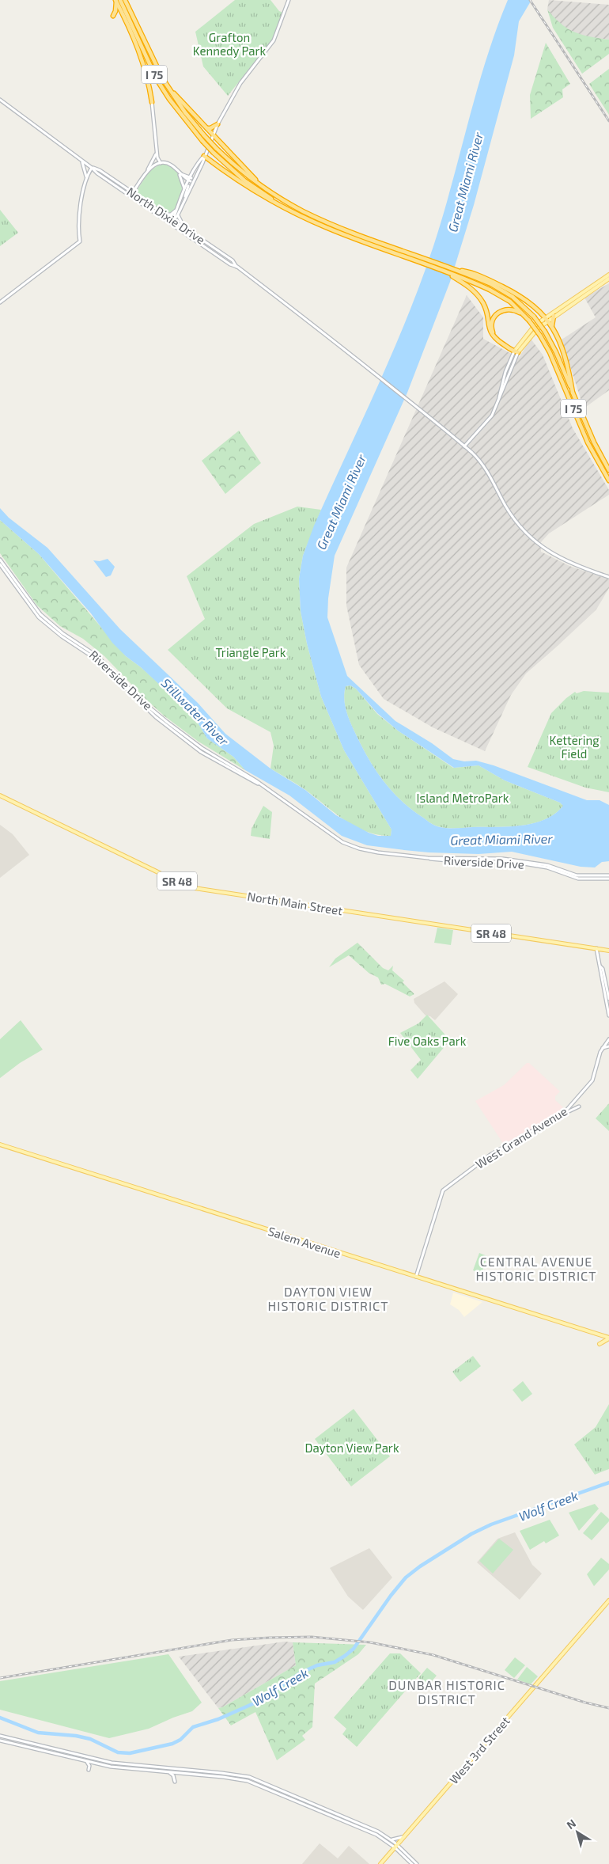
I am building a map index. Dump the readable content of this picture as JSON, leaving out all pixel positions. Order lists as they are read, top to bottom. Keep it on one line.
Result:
{"streets":{"highway":["I 75"],"main road":["North Dixie Drive","Riverside Drive","SR 48","North Main Street","West Grand Avenue","Salem Avenue","West 3rd Street"]},"crossings":[["West Grand Avenue","Salem Avenue"]],"districts":["CENTRAL AVENUE HISTORIC DISTRICT","DAYTON VIEW HISTORIC DISTRICT","DUNBAR HISTORIC DISTRICT"],"water":["Great Miami River","Stillwater River","Wolf Creek"],"parks":["Grafton Kennedy Park","Triangle Park","Kettering Field","Island MetroPark","Five Oaks Park","Dayton View Park"],"north":"top left"}
